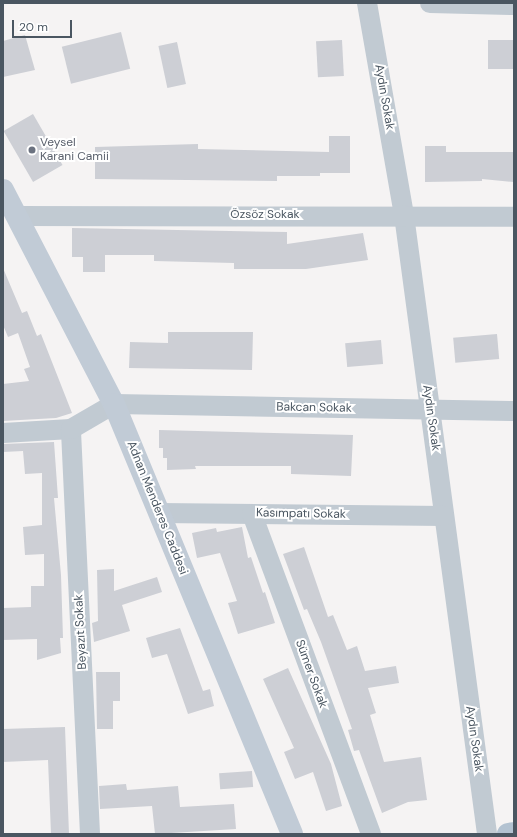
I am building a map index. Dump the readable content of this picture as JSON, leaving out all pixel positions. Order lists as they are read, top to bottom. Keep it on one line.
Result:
{"streets":{"street":["Aydın Sokak","Özsöz Sokak","Bakcan Sokak","Adnan Menderes Caddesi","Kasımpatı Sokak","Beyazıt Sokak","Sümer Sokak"]},"crossings":[["Aydın Sokak","Özsöz Sokak"],["Aydın Sokak","Bakcan Sokak"],["Aydın Sokak","Kasımpatı Sokak"],["Özsöz Sokak","Adnan Menderes Caddesi"],["Bakcan Sokak","Adnan Menderes Caddesi"],["Adnan Menderes Caddesi","Kasımpatı Sokak"],["Kasımpatı Sokak","Sümer Sokak"]],"places":["Veysel Karani Camii"],"scale_bar":"20 m"}
